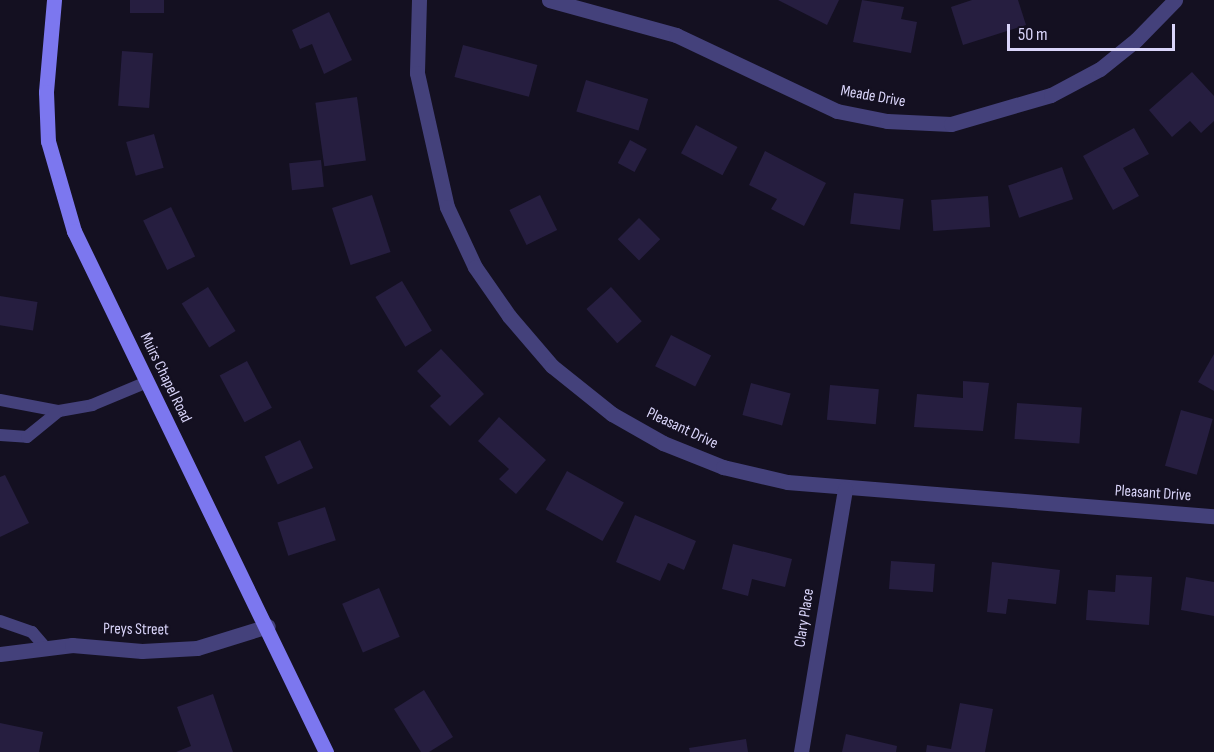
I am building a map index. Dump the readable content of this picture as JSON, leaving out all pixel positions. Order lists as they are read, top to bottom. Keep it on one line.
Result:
{"streets":{"main road":["Muirs Chapel Road"],"street":["Meade Drive","Pleasant Drive","Clary Place","Preys Street"]},"crossings":[["Muirs Chapel Road","Preys Street"],["Pleasant Drive","Clary Place"]],"scale_bar":"50 m"}
